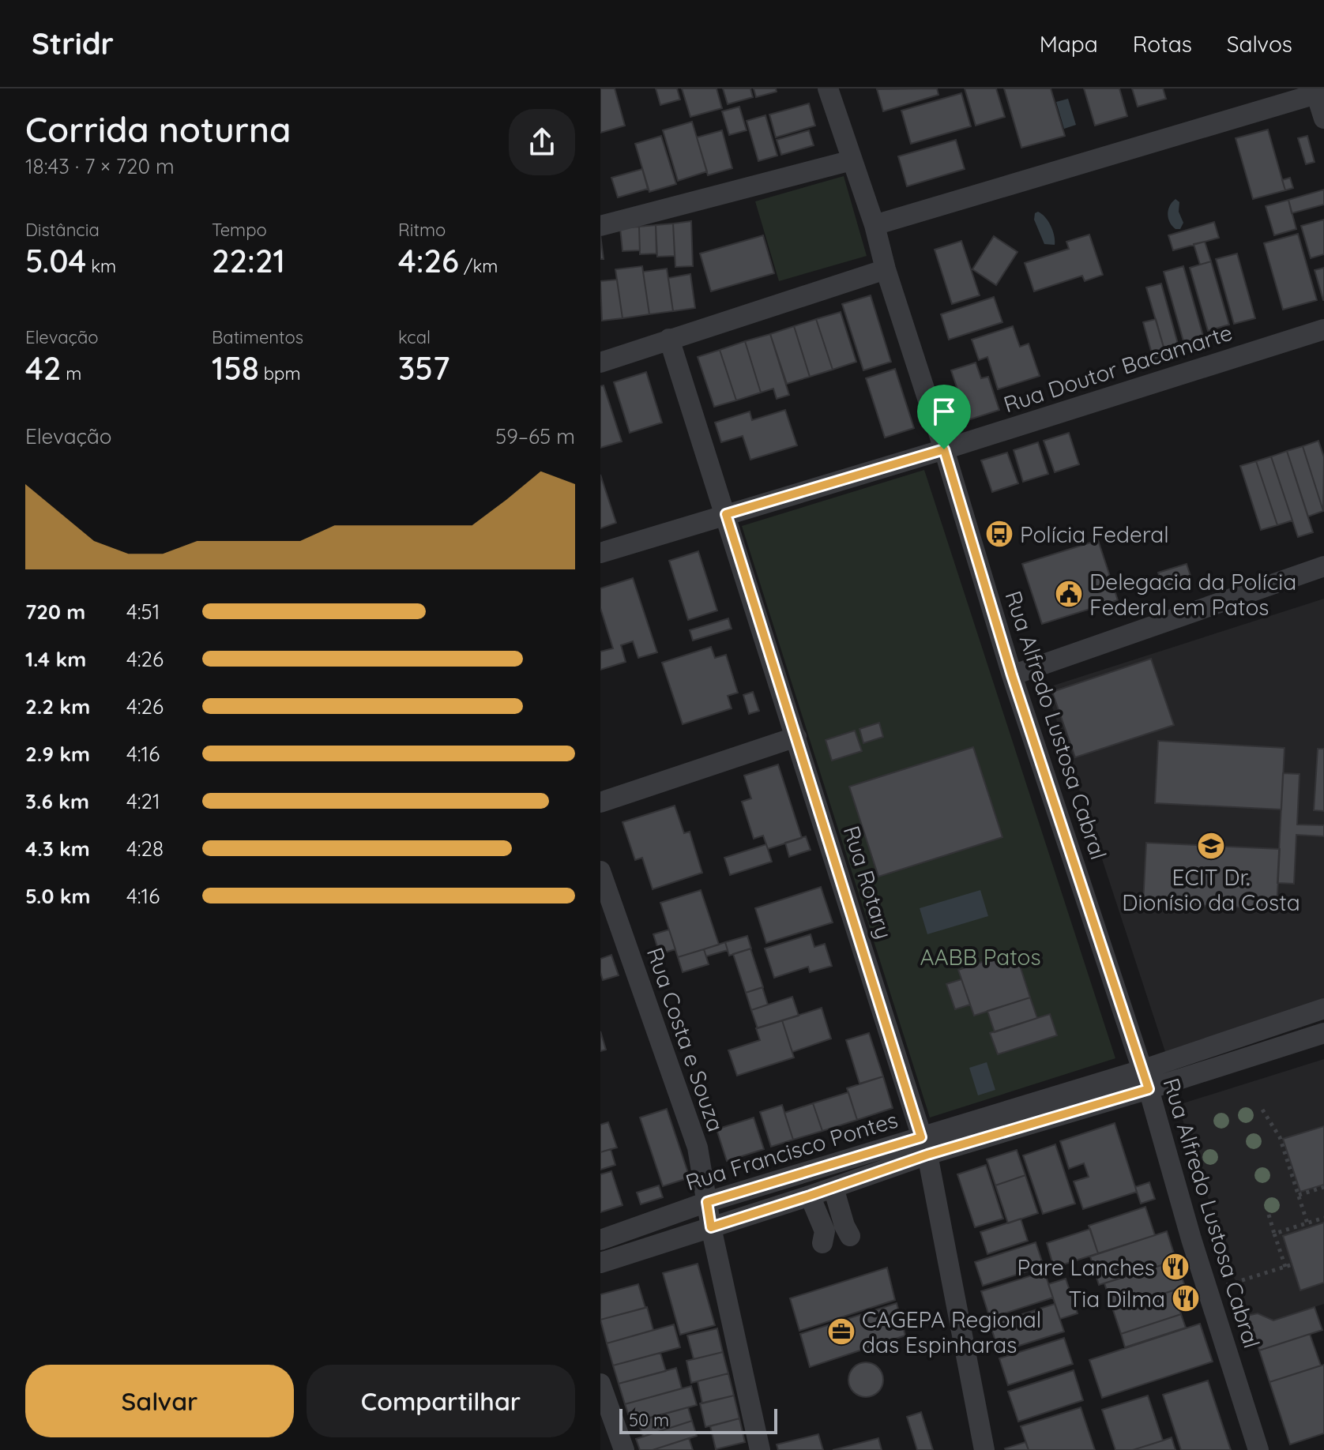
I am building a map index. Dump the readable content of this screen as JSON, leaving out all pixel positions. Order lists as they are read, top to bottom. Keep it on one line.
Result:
{"streets":{"street":["Rua Doutor Bacamarte","Rua Alfredo Lustosa Cabral","Rua Rotary","Rua Costa e Souza","Rua Francisco Pontes"]},"crossings":[["Rua Doutor Bacamarte","Rua Alfredo Lustosa Cabral"],["Rua Doutor Bacamarte","Rua Rotary"],["Rua Alfredo Lustosa Cabral","Rua Francisco Pontes"],["Rua Rotary","Rua Francisco Pontes"],["Rua Costa e Souza","Rua Francisco Pontes"]],"parks":["AABB Patos"],"places":{"bus stop":["Polícia Federal"],"public building":["Delegacia da Polícia Federal em Patos"],"school or university":["ECIT Dr. Dionísio da Costa"],"restaurant":["Pare Lanches","Tia Dilma"],"office":["CAGEPA Regional das Espinharas"]},"scale_bar":"50 m","page":{"header":"Stridr","nav":["Mapa","Rotas","Salvos"],"heading":["Corrida noturna","18:43 · 7 × 720 m"],"stats":[["Distância","5.04 km"],["Tempo","22:21"],["Ritmo","4:26 /km"],["Elevação","42 m"],["Batimentos","158 bpm"],["kcal","357"]],"chart":["Elevação","59–65 m"],"list":[{"name":"720 m","note":"4:51"},{"name":"1.4 km","note":"4:26"},{"name":"2.2 km","note":"4:26"},{"name":"2.9 km","note":"4:16"},{"name":"3.6 km","note":"4:21"},{"name":"4.3 km","note":"4:28"},{"name":"5.0 km","note":"4:16"}],"buttons":["Salvar","Compartilhar"],"scale":"50 m"}}
